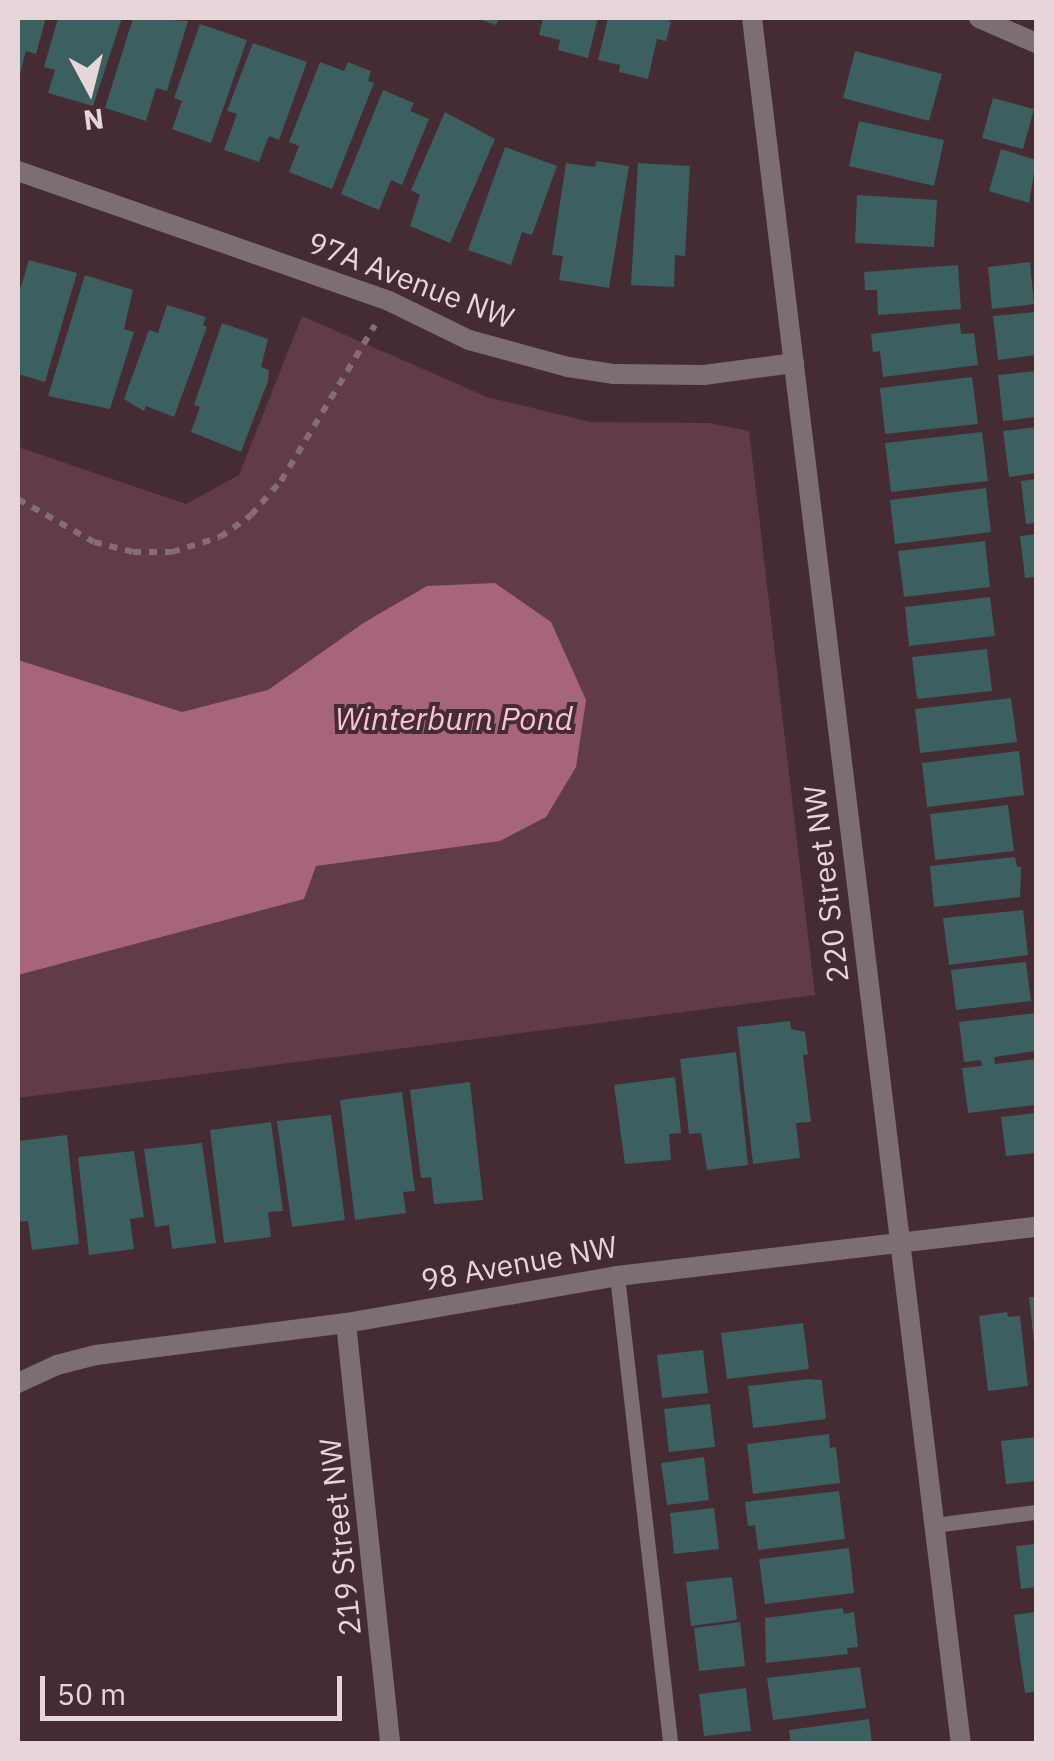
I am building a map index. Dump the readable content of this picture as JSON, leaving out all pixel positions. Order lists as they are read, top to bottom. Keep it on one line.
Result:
{"streets":{"street":["97A Avenue NW","220 Street NW","98 Avenue NW","219 Street NW"]},"crossings":[["97A Avenue NW","220 Street NW"],["220 Street NW","98 Avenue NW"],["98 Avenue NW","219 Street NW"]],"water":["Winterburn Pond"],"scale_bar":"50 m","north":"bottom"}
